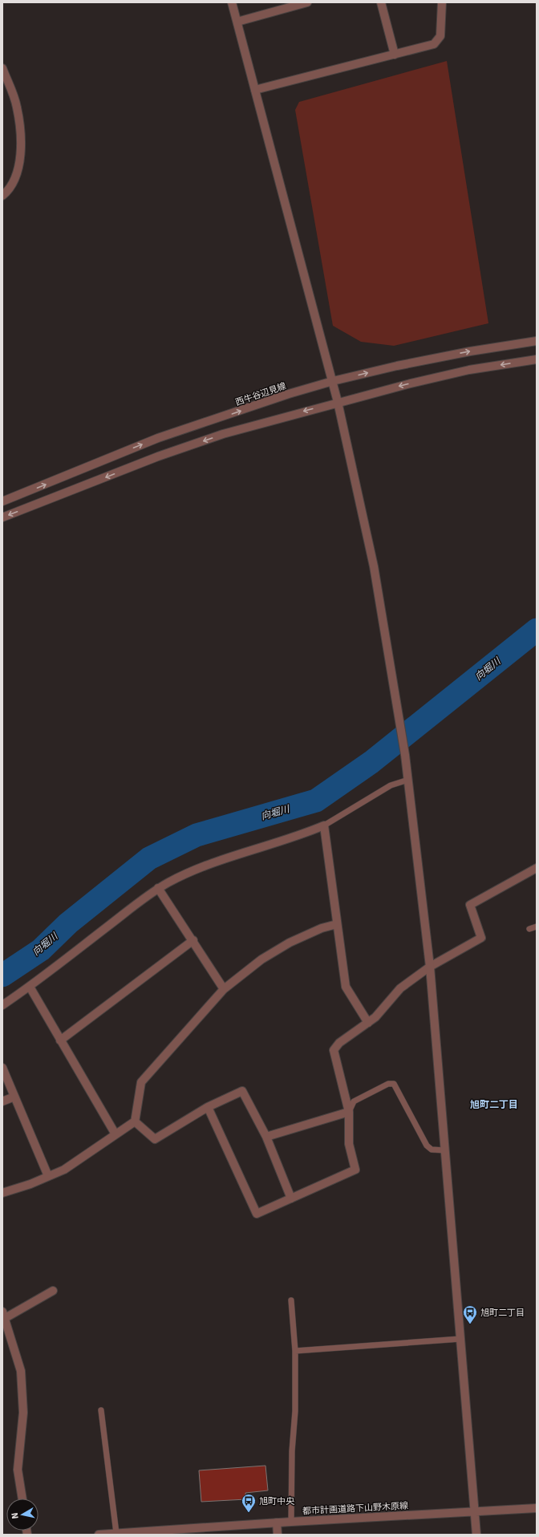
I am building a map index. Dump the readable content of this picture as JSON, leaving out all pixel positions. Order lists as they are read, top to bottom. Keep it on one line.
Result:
{"streets":{"street":["西牛谷辺見線","都市計画道路下山野木原線"]},"districts":["旭町二丁目"],"water":["向堀川"],"places":{"bus stop":["旭町二丁目","旭町中央"]},"north":"left"}
